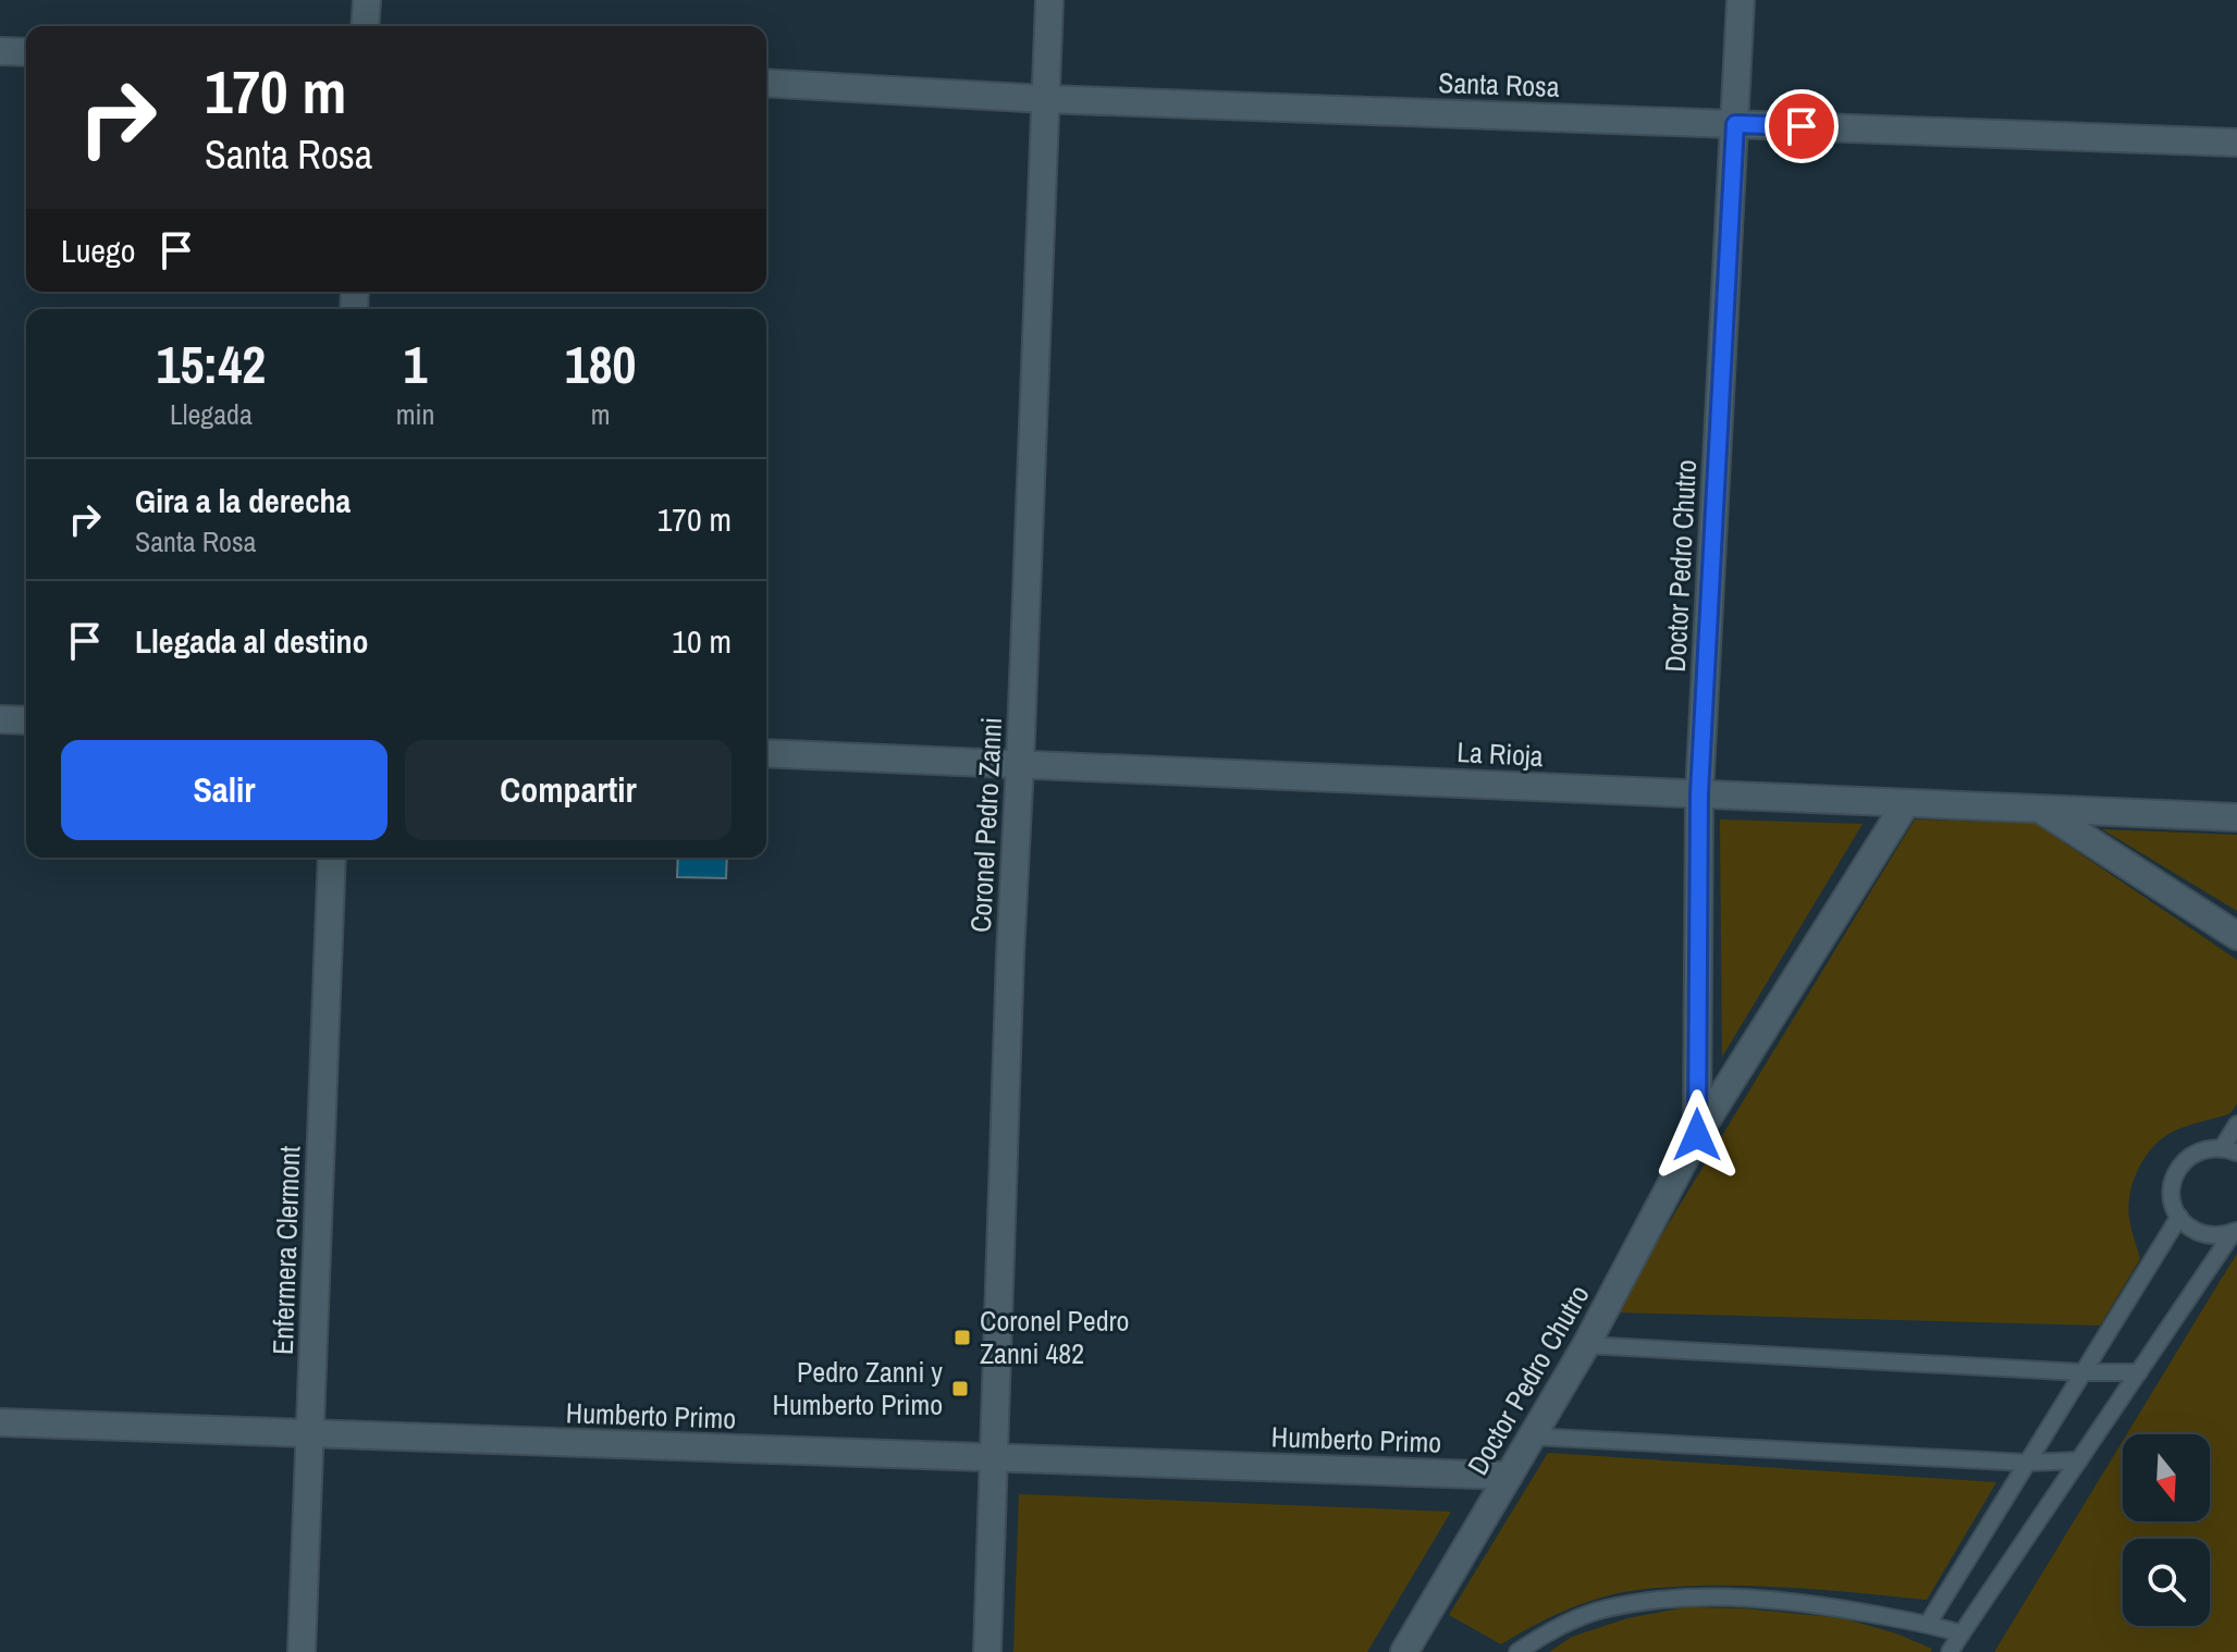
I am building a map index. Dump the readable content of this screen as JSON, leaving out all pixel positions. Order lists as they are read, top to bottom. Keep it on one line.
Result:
{"streets":{"street":["Santa Rosa","Doctor Pedro Chutro","La Rioja","Coronel Pedro Zanni","Enfermera Clermont","Humberto Primo"]},"crossings":[["Santa Rosa","Doctor Pedro Chutro"],["Santa Rosa","Coronel Pedro Zanni"],["Doctor Pedro Chutro","La Rioja"],["Doctor Pedro Chutro","Humberto Primo"],["La Rioja","Coronel Pedro Zanni"],["Coronel Pedro Zanni","Humberto Primo"],["Enfermera Clermont","Humberto Primo"]],"places":{"transit":["Coronel Pedro Zanni 482","Pedro Zanni y Humberto Primo"]},"north":"bottom","page":{"turn":["170 m","Santa Rosa"],"then":"Luego","eta":["15:42","Llegada","1","min","180","m"],"list":[{"name":"Gira a la derecha","note":"Santa Rosa","value":"170 m"},{"name":"Llegada al destino","value":"10 m"}],"buttons":["Salir","Compartir"]}}
